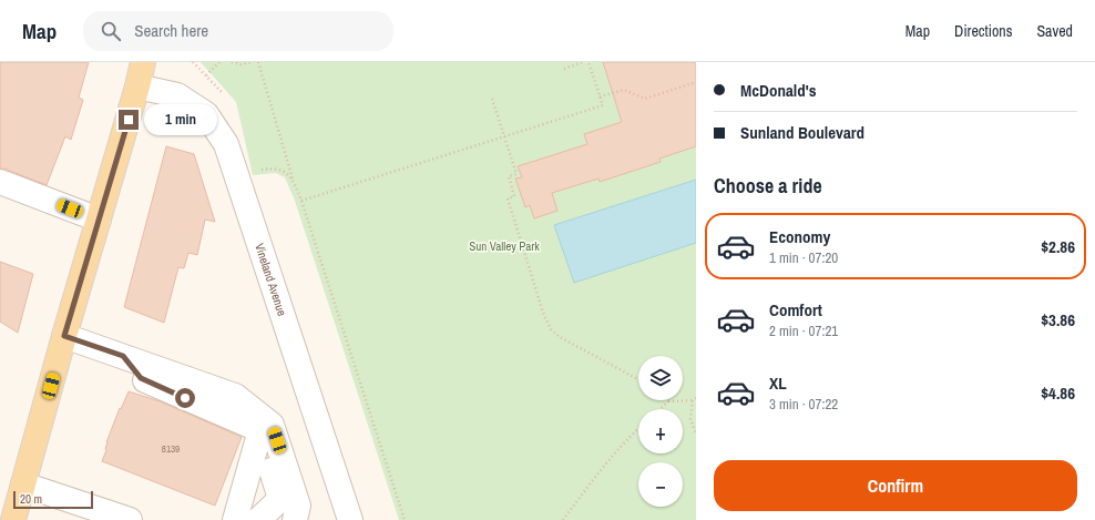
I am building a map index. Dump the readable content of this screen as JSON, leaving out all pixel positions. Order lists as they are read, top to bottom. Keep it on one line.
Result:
{"streets":{"street":["Vineland Avenue"]},"parks":["Sun Valley Park"],"house_numbers":["8139"],"scale_bar":"20 m","page":{"header":"Map","search":"Search here","nav":["Map","Directions","Saved"],"banner":["McDonald's","Sunland Boulevard"],"bubble":"1 min","heading":"Choose a ride","list":[{"name":"Economy","note":"1 min · 07:20","value":"$2.86"},{"name":"Comfort","note":"2 min · 07:21","value":"$3.86"},{"name":"XL","note":"3 min · 07:22","value":"$4.86"}],"map_buttons":["+","−"],"buttons":"Confirm","scale":"20 m"}}
